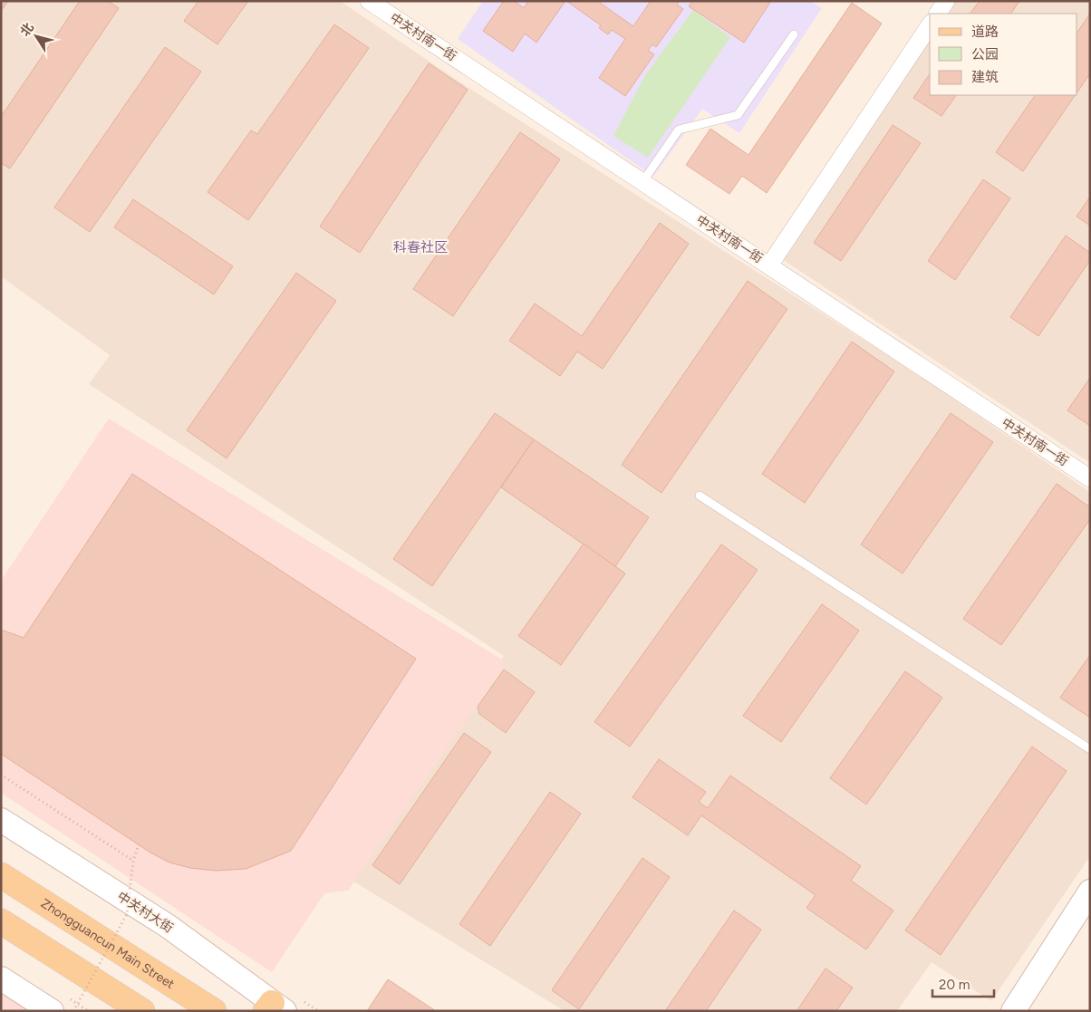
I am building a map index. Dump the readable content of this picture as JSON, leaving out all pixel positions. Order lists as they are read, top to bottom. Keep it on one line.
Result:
{"streets":{"main road":["Zhongguancun Main Street"],"street":["中关村南一街","中关村大街"]},"districts":["科春社区"],"legend":["道路","公园","建筑"],"scale_bar":"20 m","north":"top left"}
